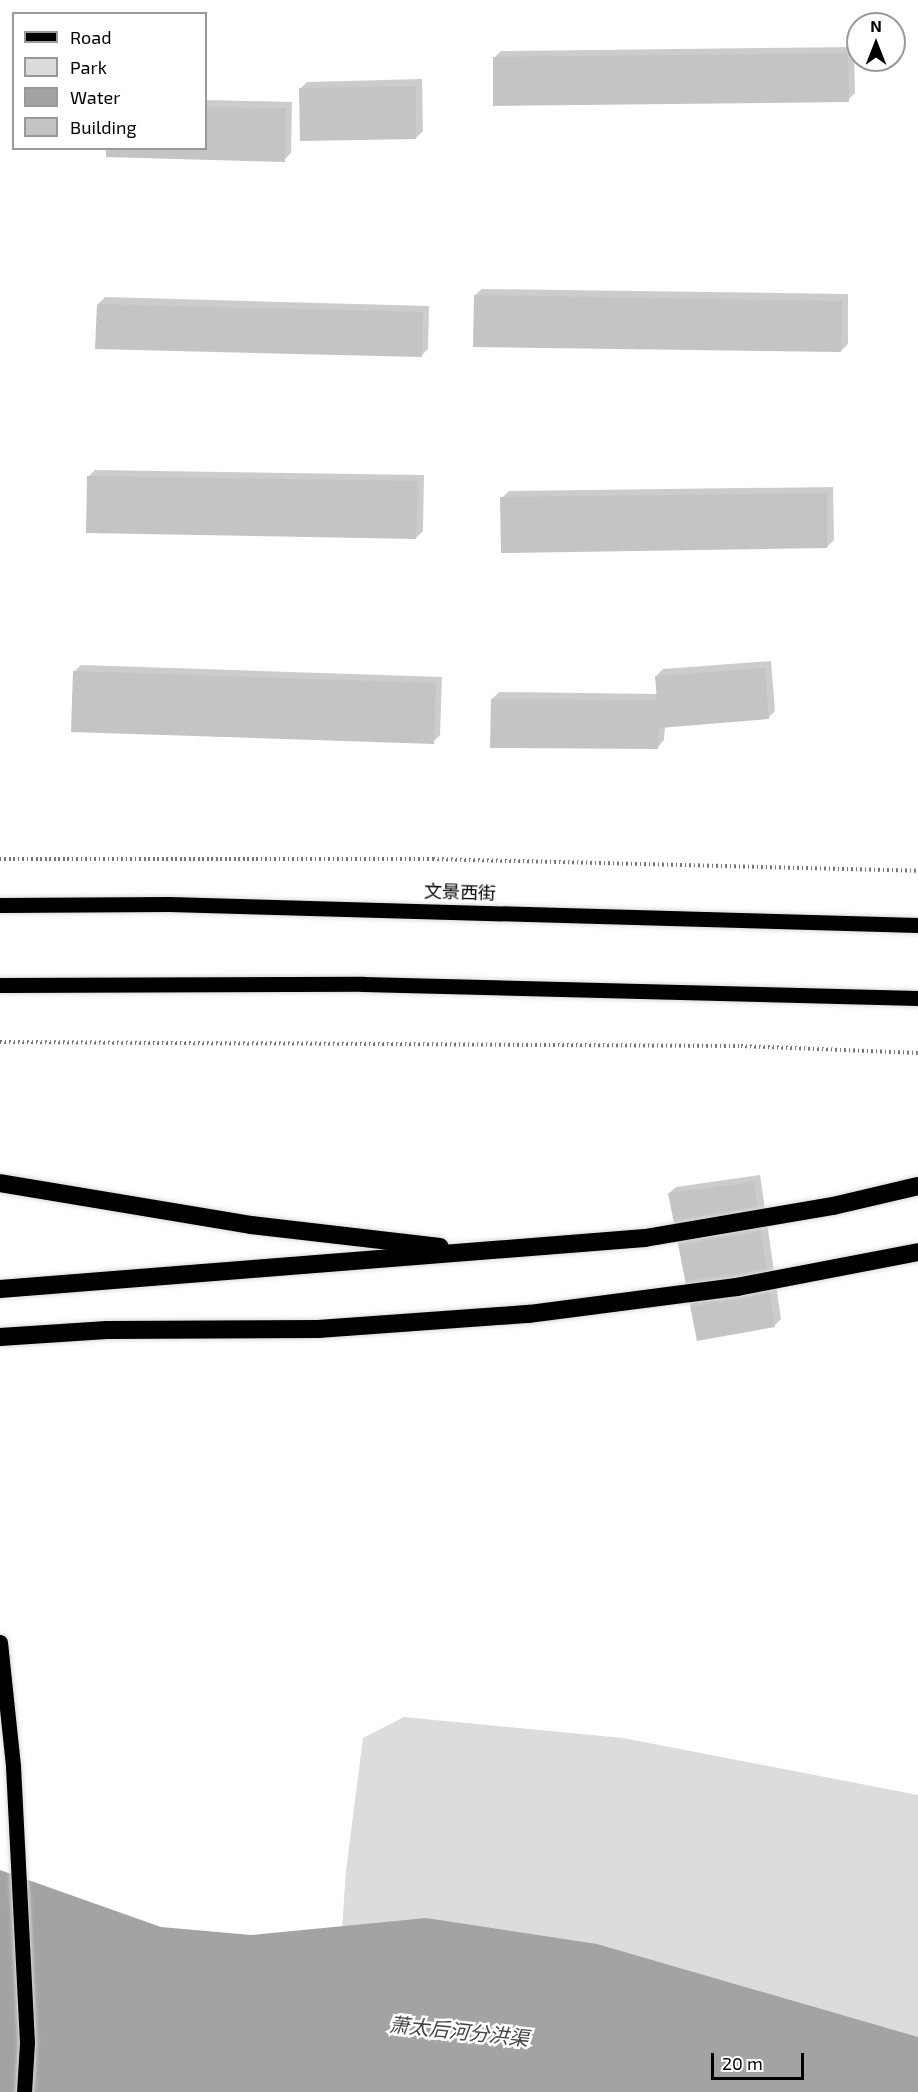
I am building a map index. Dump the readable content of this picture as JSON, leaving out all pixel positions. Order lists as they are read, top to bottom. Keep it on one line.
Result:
{"streets":{"main road":["文景西街"]},"water":["萧太后河分洪渠"],"legend":["Road","Park","Water","Building"],"scale_bar":"20 m","north":"top"}
